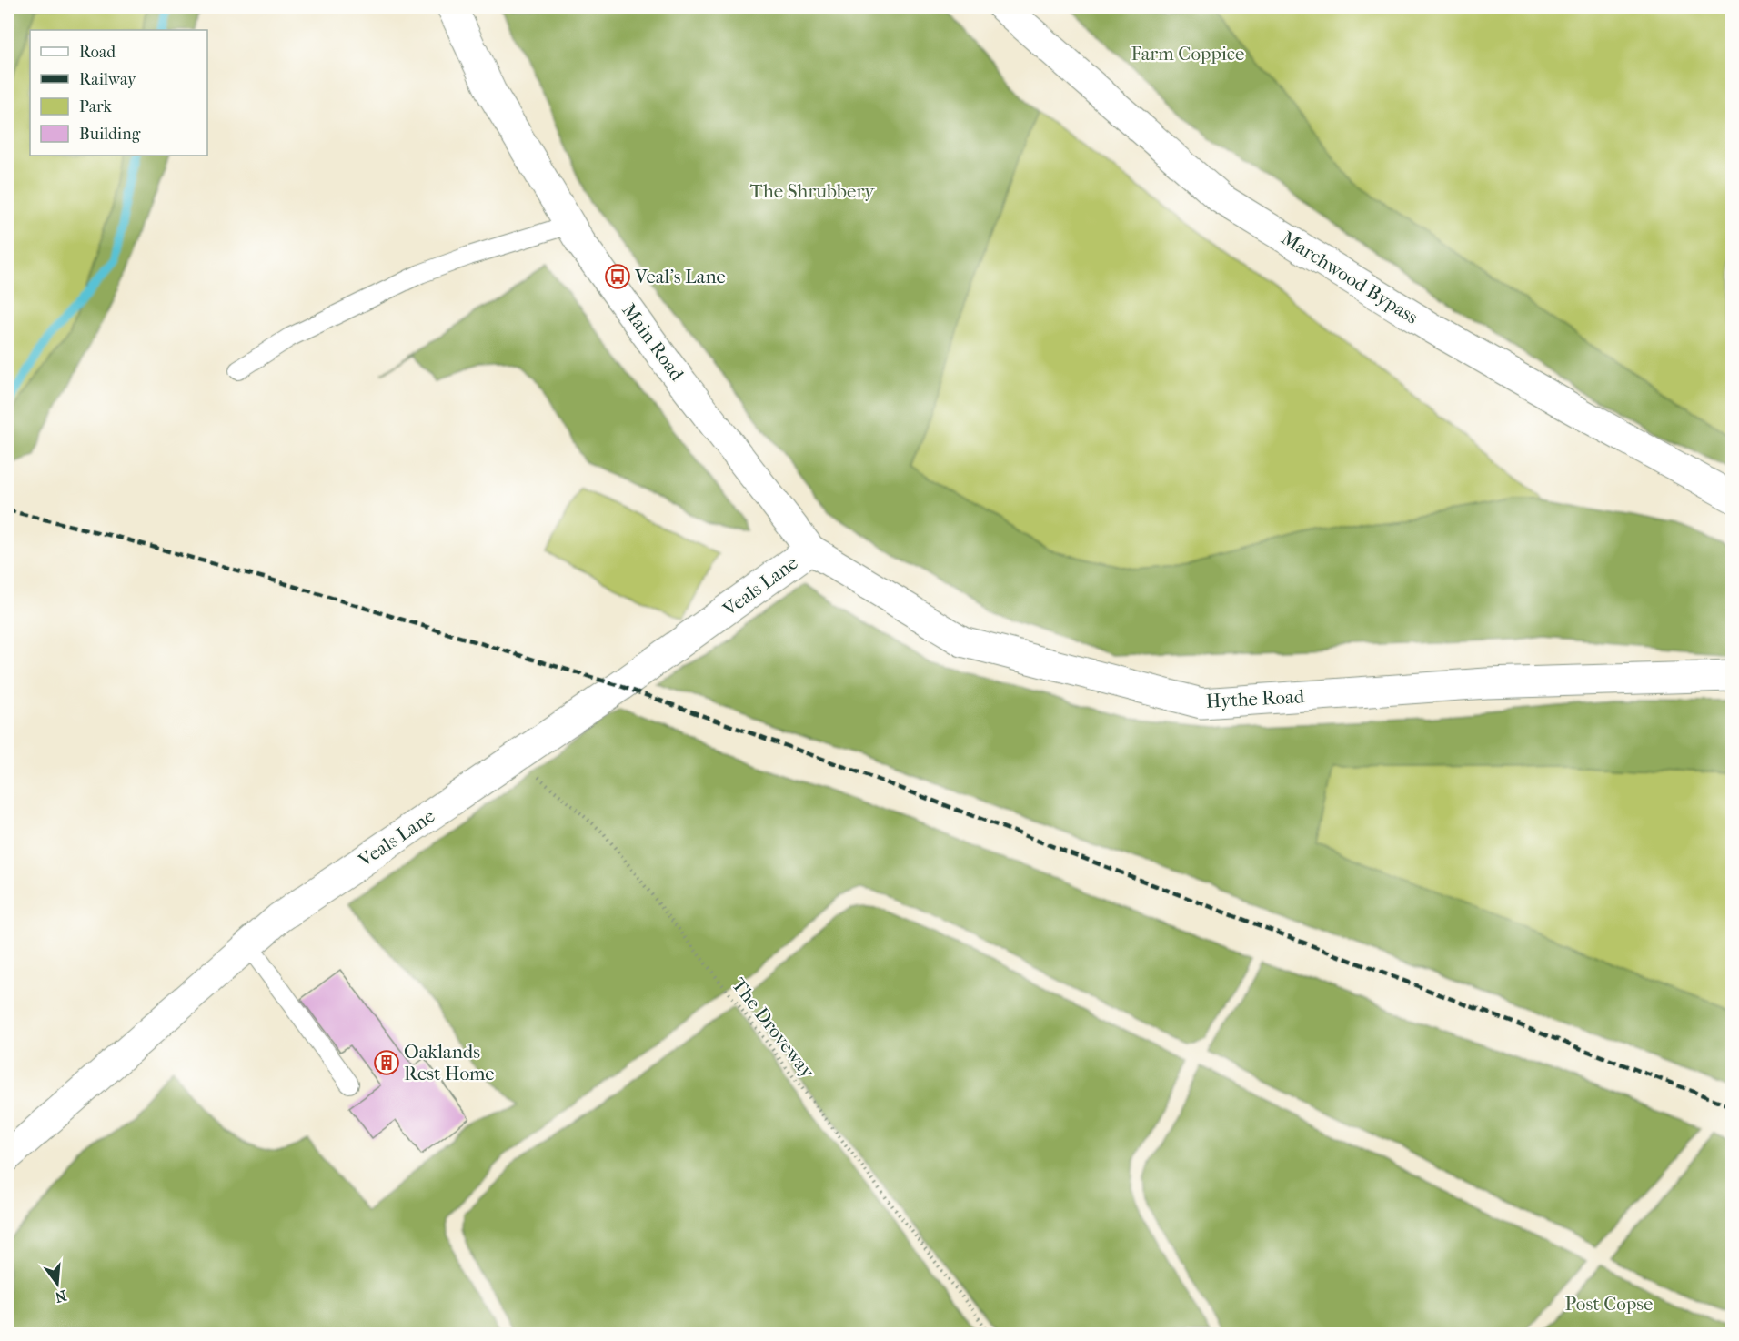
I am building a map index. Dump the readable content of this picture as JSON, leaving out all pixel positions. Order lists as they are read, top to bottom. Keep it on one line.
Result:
{"streets":{"street":["Marchwood Bypass","Main Road","Veals Lane","Hythe Road"],"path":["The Droveway"]},"crossings":[["Main Road","Veals Lane"],["Main Road","Hythe Road"],["Veals Lane","Hythe Road"],["Veals Lane","The Droveway"]],"parks":["Farm Coppice","The Shrubbery","Post Copse"],"places":{"bus stop":["Veal's Lane"],"building":["Oaklands Rest Home"]},"legend":["Road","Railway","Park","Building"],"north":"bottom"}
